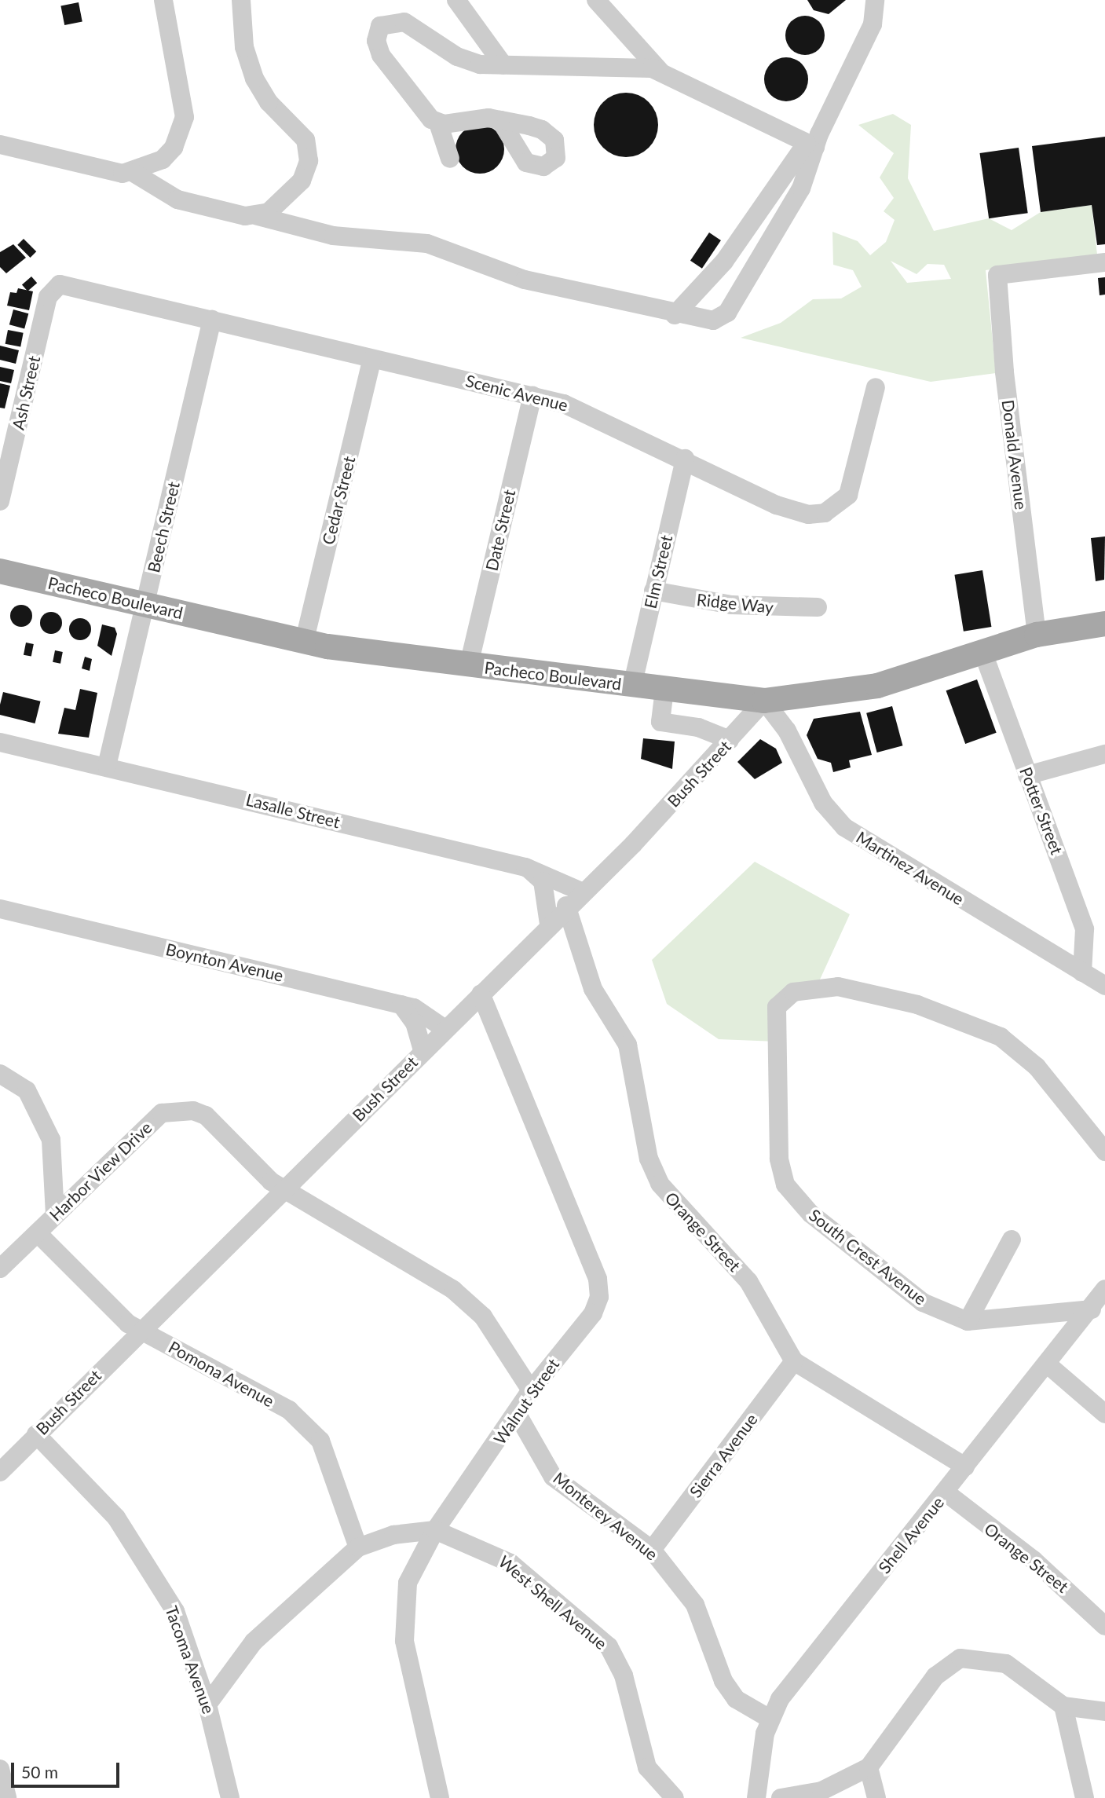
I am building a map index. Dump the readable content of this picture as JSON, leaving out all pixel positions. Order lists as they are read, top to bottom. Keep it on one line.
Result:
{"streets":{"main road":["Pacheco Boulevard"],"street":["Ash Street","Scenic Avenue","Donald Avenue","Cedar Street","Beech Street","Date Street","Elm Street","Ridge Way","Bush Street","Lasalle Street","Potter Street","Martinez Avenue","Boynton Avenue","Harbor View Drive","Orange Street","South Crest Avenue","Pomona Avenue","Walnut Street","Sierra Avenue","Monterey Avenue","Shell Avenue","West Shell Avenue","Tacoma Avenue"]},"crossings":[["Ash Street","Scenic Avenue"],["Scenic Avenue","Cedar Street"],["Scenic Avenue","Beech Street"],["Scenic Avenue","Date Street"],["Scenic Avenue","Elm Street"],["Donald Avenue","Pacheco Boulevard"],["Cedar Street","Pacheco Boulevard"],["Beech Street","Pacheco Boulevard"],["Beech Street","Lasalle Street"],["Date Street","Pacheco Boulevard"],["Elm Street","Pacheco Boulevard"],["Elm Street","Ridge Way"],["Pacheco Boulevard","Bush Street"],["Pacheco Boulevard","Potter Street"],["Pacheco Boulevard","Martinez Avenue"],["Bush Street","Lasalle Street"],["Bush Street","Martinez Avenue"],["Bush Street","Boynton Avenue"],["Bush Street","Harbor View Drive"],["Bush Street","Orange Street"],["Bush Street","Pomona Avenue"],["Bush Street","Walnut Street"],["Bush Street","Tacoma Avenue"],["Potter Street","Martinez Avenue"],["Harbor View Drive","Pomona Avenue"],["Orange Street","Sierra Avenue"],["Orange Street","Shell Avenue"],["South Crest Avenue","Shell Avenue"],["Walnut Street","Monterey Avenue"],["Walnut Street","West Shell Avenue"],["Sierra Avenue","Monterey Avenue"],["Monterey Avenue","Shell Avenue"]],"scale_bar":"50 m"}
